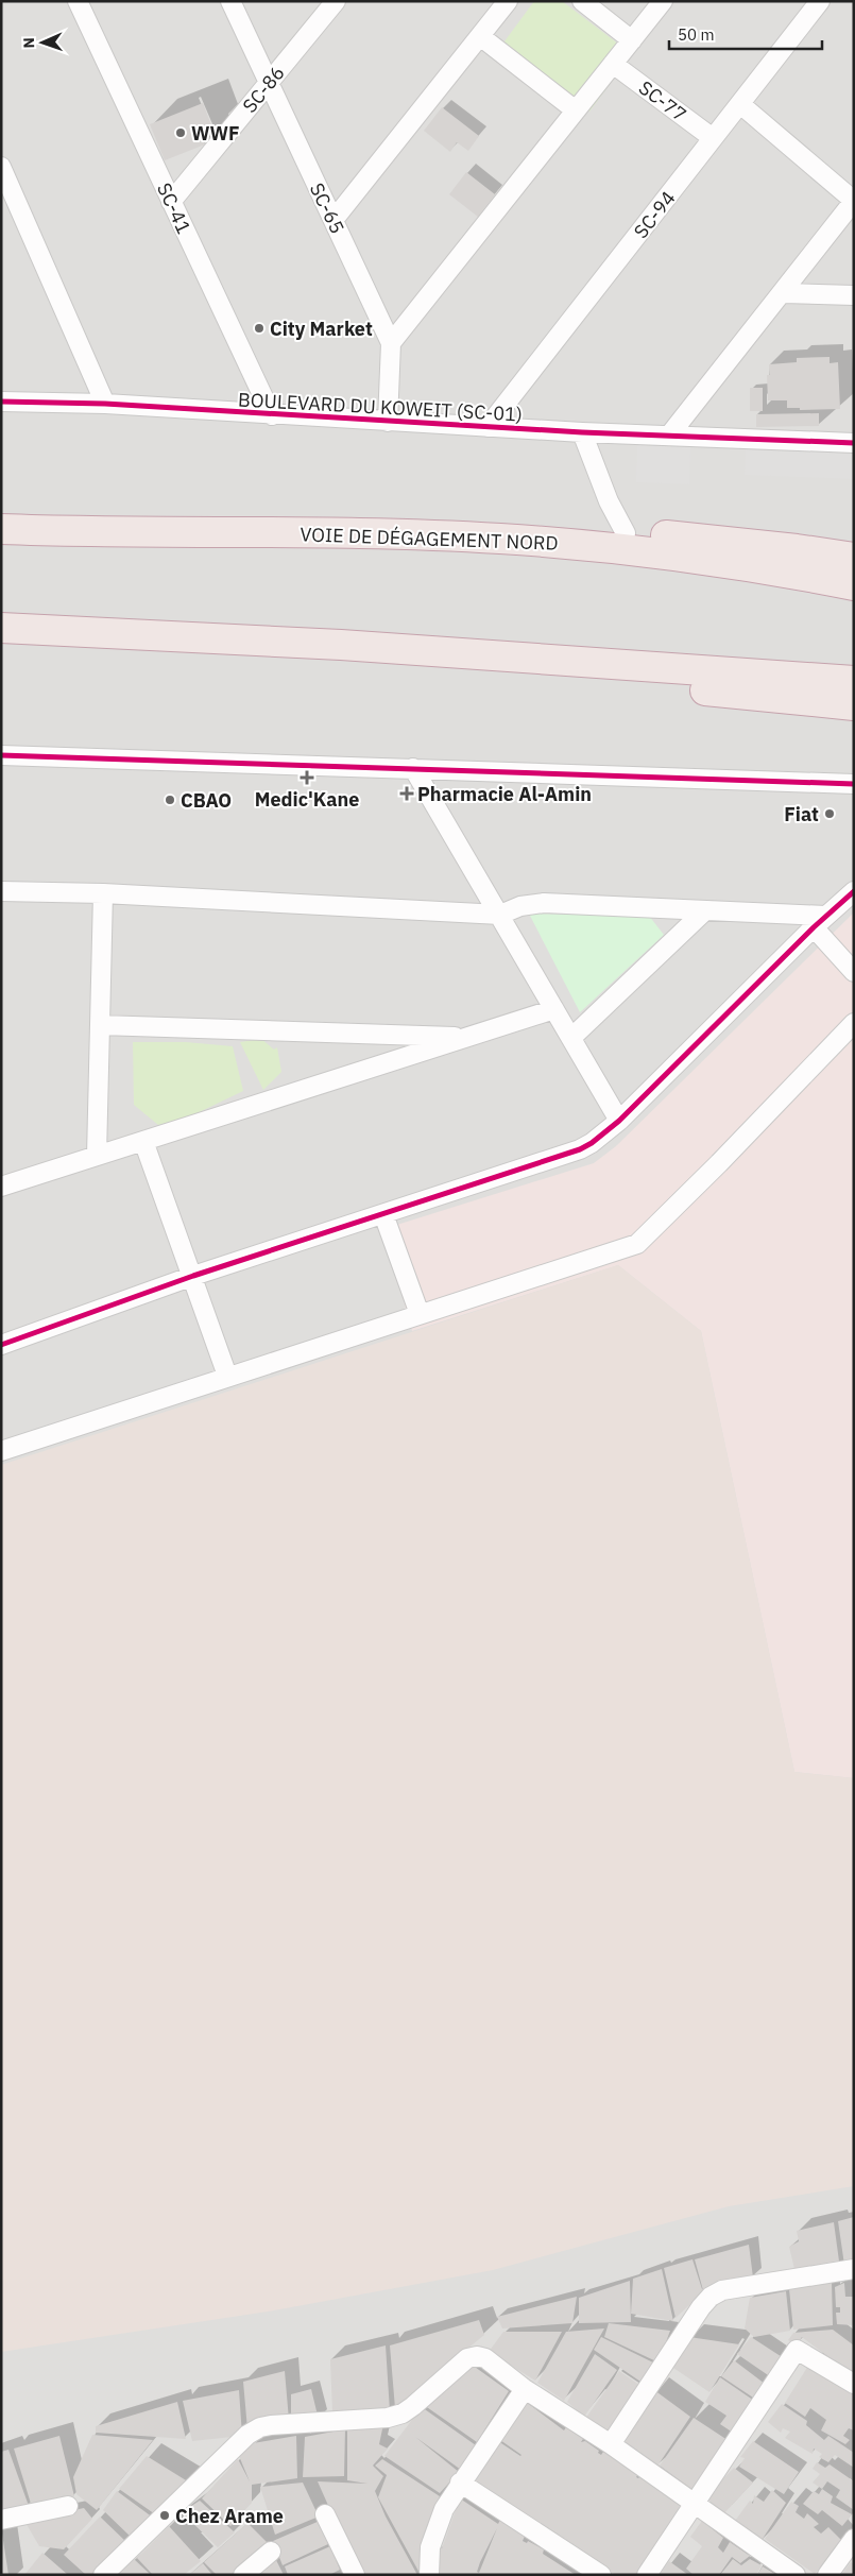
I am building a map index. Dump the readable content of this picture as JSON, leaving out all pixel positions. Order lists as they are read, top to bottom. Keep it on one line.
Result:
{"streets":{"highway":["VOIE DE DÉGAGEMENT NORD"],"street":["SC-86","SC-77","SC-41","SC-65","SC-94","BOULEVARD DU KOWEIT (SC-01)"]},"crossings":[["SC-86","SC-41"],["SC-86","SC-65"],["SC-77","SC-94"],["SC-41","BOULEVARD DU KOWEIT (SC-01)"],["SC-65","BOULEVARD DU KOWEIT (SC-01)"],["SC-94","BOULEVARD DU KOWEIT (SC-01)"]],"places":{"other":["WWF","City Market","CBAO","Fiat","Chez Arame"],"health":["Medic'Kane","Pharmacie Al-Amin"]},"scale_bar":"50 m","north":"left"}
